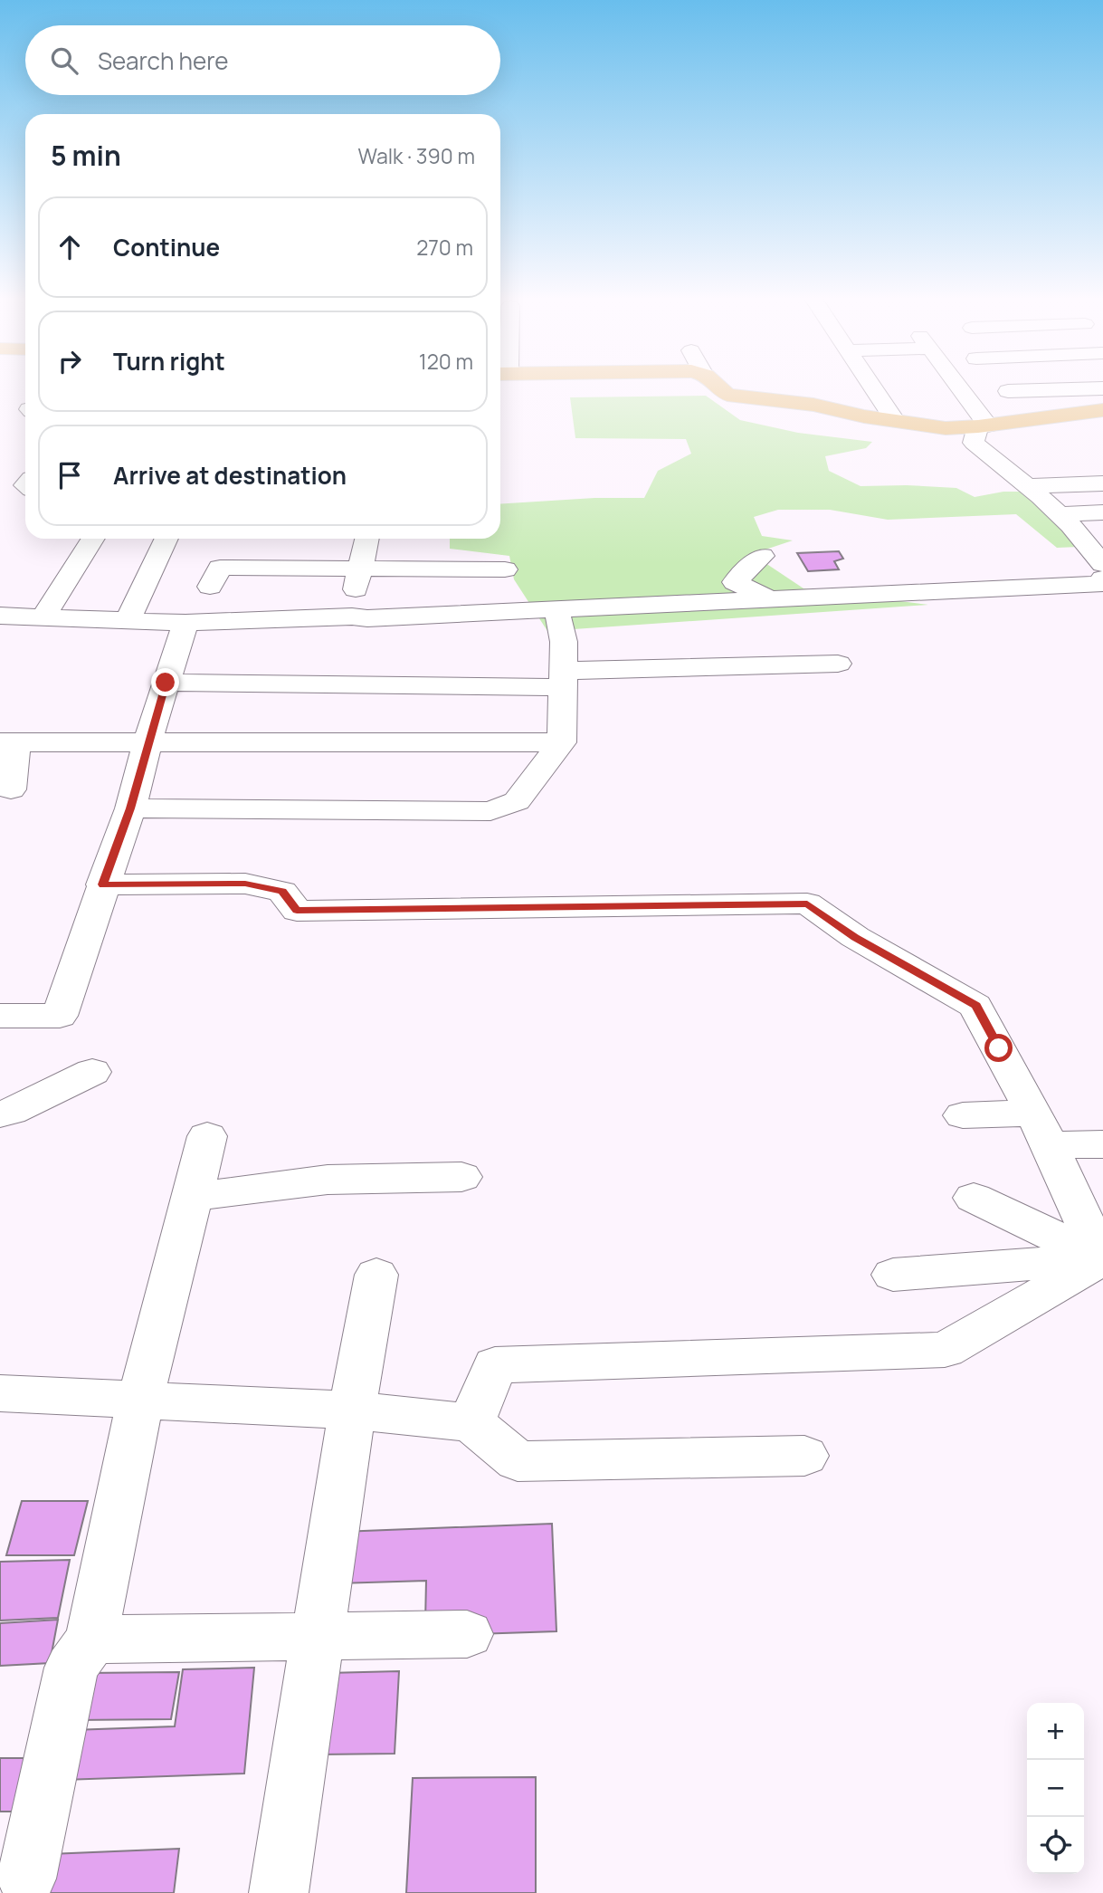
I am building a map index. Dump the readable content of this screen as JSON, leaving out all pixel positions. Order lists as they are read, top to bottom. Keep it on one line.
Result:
{"page":{"search":"Search here","heading":["5 min","Walk · 390 m"],"list":[["Continue","270 m"],["Turn right","120 m"],"Arrive at destination"],"map_buttons":["+","−"]}}
